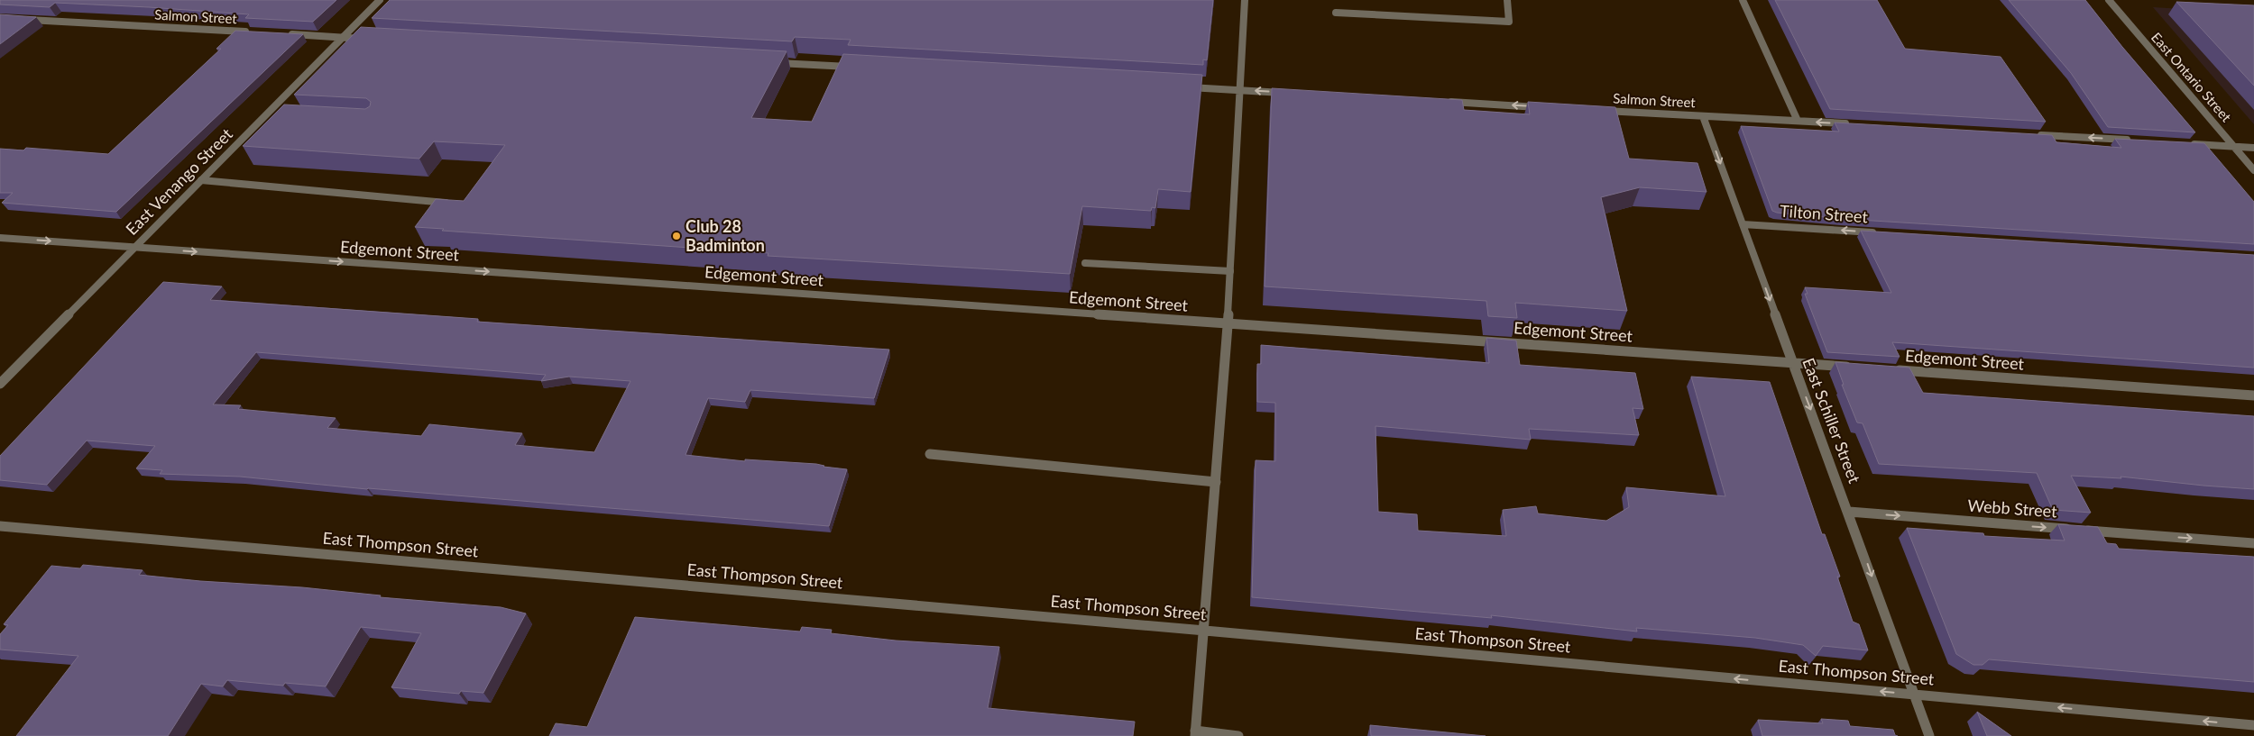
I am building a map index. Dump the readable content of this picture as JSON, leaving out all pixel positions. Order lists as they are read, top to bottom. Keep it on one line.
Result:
{"streets":{"street":["Salmon Street","East Ontario Street","East Venango Street","Tilton Street","Edgemont Street","East Schiller Street","Webb Street","East Thompson Street"]},"crossings":[["Salmon Street","East Schiller Street"],["East Venango Street","Edgemont Street"],["Tilton Street","East Schiller Street"],["Edgemont Street","East Schiller Street"],["East Schiller Street","Webb Street"],["East Schiller Street","East Thompson Street"]],"one_way":["Tilton Street","East Schiller Street","Webb Street","East Thompson Street"],"places":["Club 28 Badminton"]}
